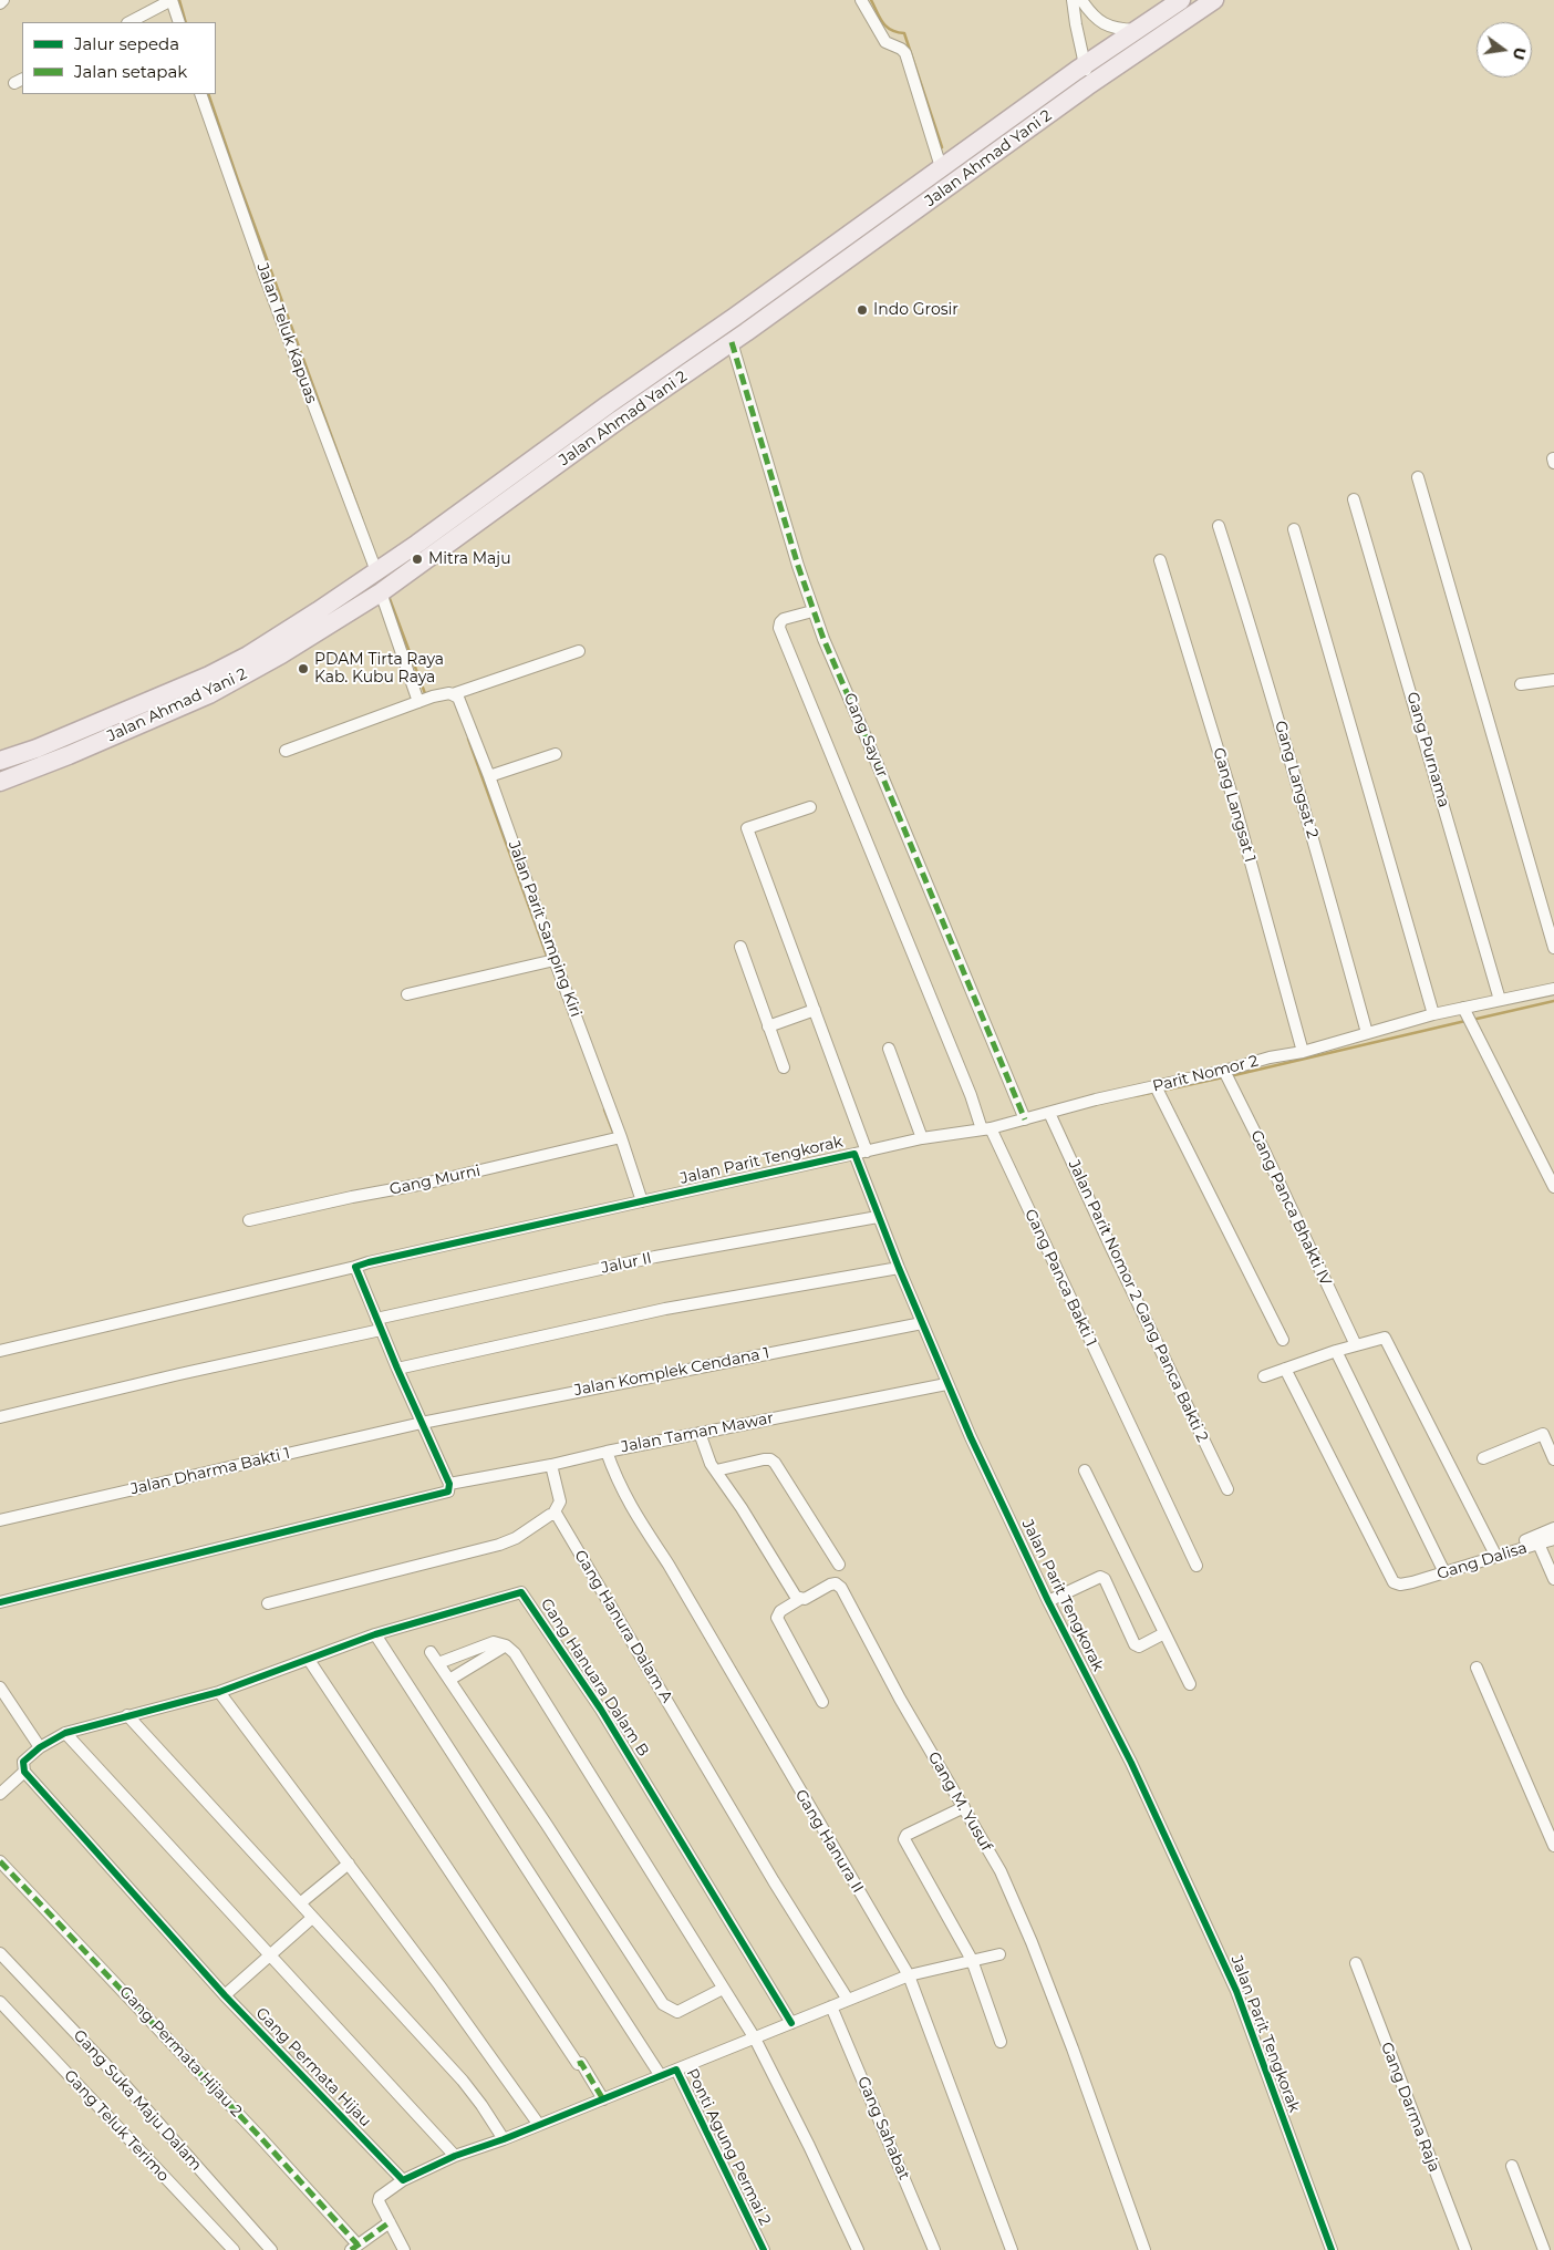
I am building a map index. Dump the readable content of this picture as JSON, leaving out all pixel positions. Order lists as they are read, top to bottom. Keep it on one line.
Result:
{"streets":{"highway":["Jalan Ahmad Yani 2"],"street":["Jalan Teluk Kapuas","Gang Sayur","Gang Purnama","Gang Langsat 2","Gang Langsat 1","Jalan Parit Samping Kiri","Parit Nomor 2","Jalan Parit Tengkorak","Gang Murni","Gang Panca Bhakti IV","Jalur II","Gang Panca Bakti 1","Jalan Parit Nomor 2 Gang Panca Bakti 2","Jalan Komplek Cendana 1","Jalan Taman Mawar","Jalan Dharma Bakti 1","Gang Dalisa","Gang Hanura Dalam A","Gang Hanuara Dalam B","Gang M. Yusuf","Gang Hanura II","Gang Permata Hijau 2","Gang Permata Hijau","Gang Suka Maju Dalam","Gang Darma Raja","Gang Teluk Terimo","Gang Sahabat","Ponti Agung Permai 2"]},"crossings":[["Jalan Ahmad Yani 2","Jalan Teluk Kapuas"],["Jalan Ahmad Yani 2","Gang Sayur"],["Gang Sayur","Parit Nomor 2"],["Gang Sayur","Gang Panca Bakti 1"],["Gang Purnama","Parit Nomor 2"],["Gang Langsat 2","Parit Nomor 2"],["Gang Langsat 1","Parit Nomor 2"],["Jalan Parit Samping Kiri","Jalan Parit Tengkorak"],["Jalan Parit Samping Kiri","Gang Murni"],["Parit Nomor 2","Jalan Parit Tengkorak"],["Parit Nomor 2","Gang Panca Bhakti IV"],["Parit Nomor 2","Gang Panca Bakti 1"],["Parit Nomor 2","Jalan Parit Nomor 2 Gang Panca Bakti 2"],["Jalan Parit Tengkorak","Jalur II"],["Jalan Parit Tengkorak","Jalan Komplek Cendana 1"],["Jalan Parit Tengkorak","Jalan Taman Mawar"],["Jalan Komplek Cendana 1","Jalan Dharma Bakti 1"],["Jalan Taman Mawar","Gang Hanura II"],["Gang Hanuara Dalam B","Gang Permata Hijau"]],"places":["Indo Grosir","Mitra Maju","PDAM Tirta Raya Kab. Kubu Raya"],"legend":["Jalur sepeda","Jalan setapak"],"north":"right"}
